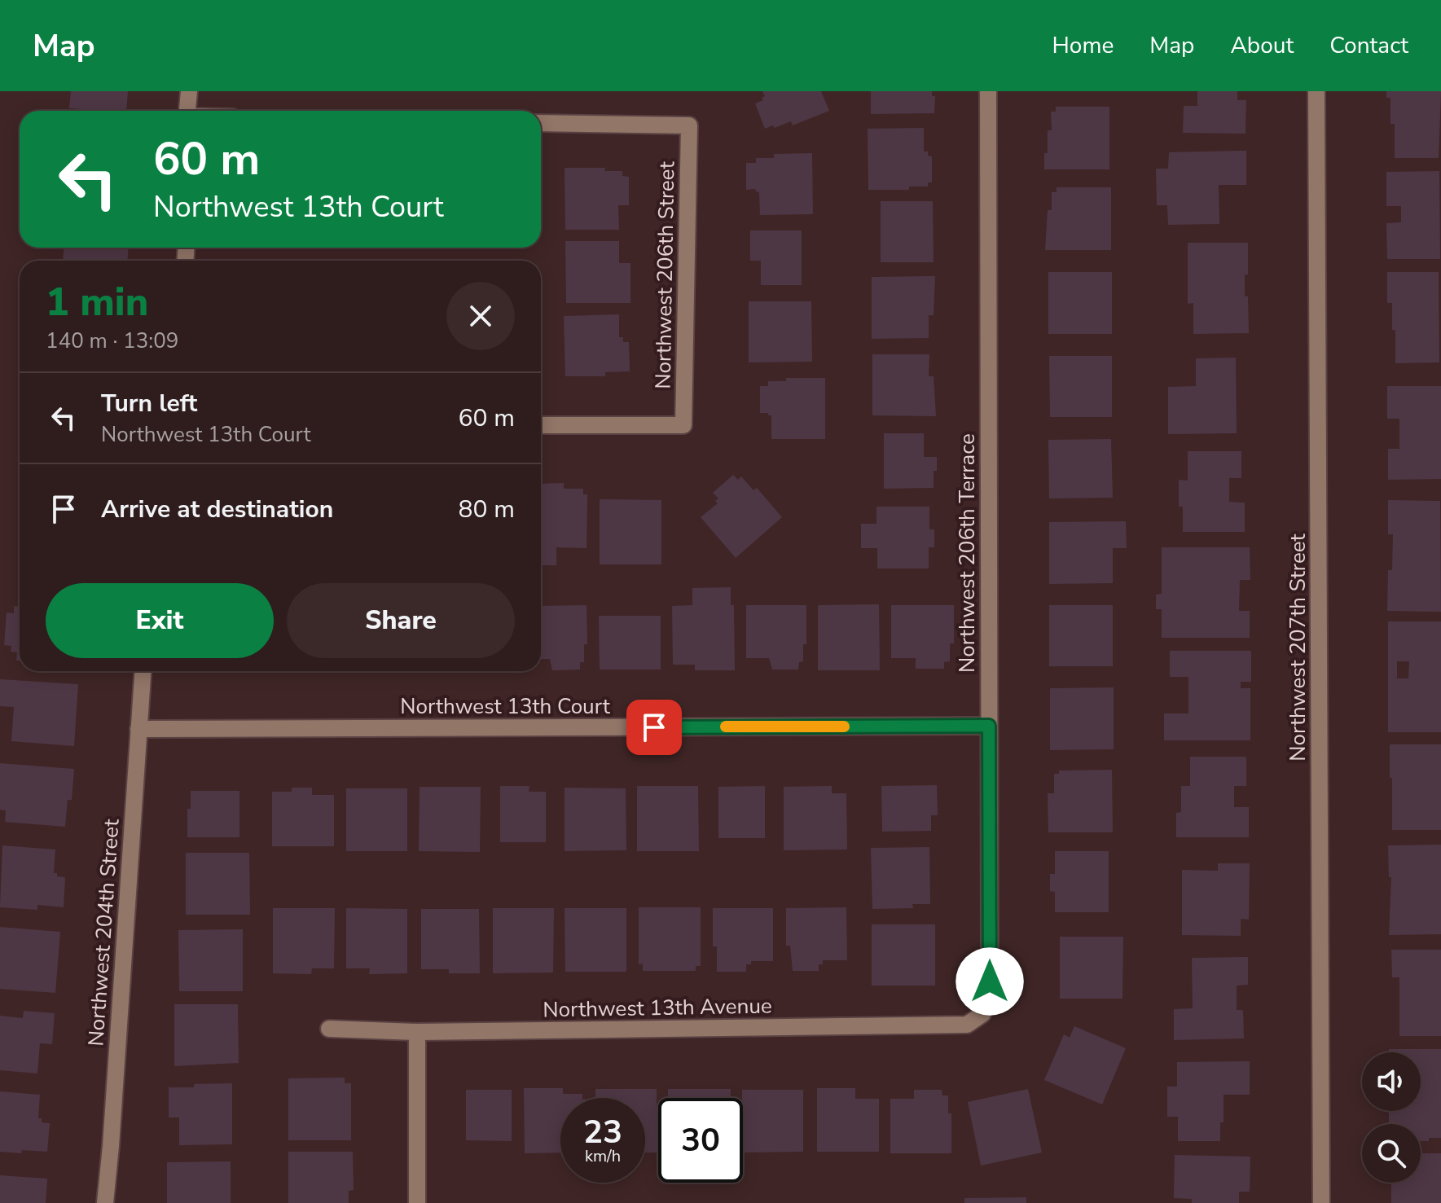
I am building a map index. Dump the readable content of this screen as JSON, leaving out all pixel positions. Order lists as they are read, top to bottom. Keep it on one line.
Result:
{"streets":{"street":["Northwest 206th Street","Northwest 206th Terrace","Northwest 207th Street","Northwest 13th Court","Northwest 204th Street","Northwest 13th Avenue"]},"crossings":[["Northwest 206th Terrace","Northwest 13th Court"],["Northwest 206th Terrace","Northwest 13th Avenue"],["Northwest 13th Court","Northwest 204th Street"]],"page":{"header":"Map","nav":["Home","Map","About","Contact"],"turn":["60 m","Northwest 13th Court"],"heading":["1 min","140 m · 13:09"],"list":[{"name":"Turn left","note":"Northwest 13th Court","value":"60 m"},{"name":"Arrive at destination","value":"80 m"}],"buttons":["Exit","Share"],"speed":"23 km/h","limit":"30"}}
